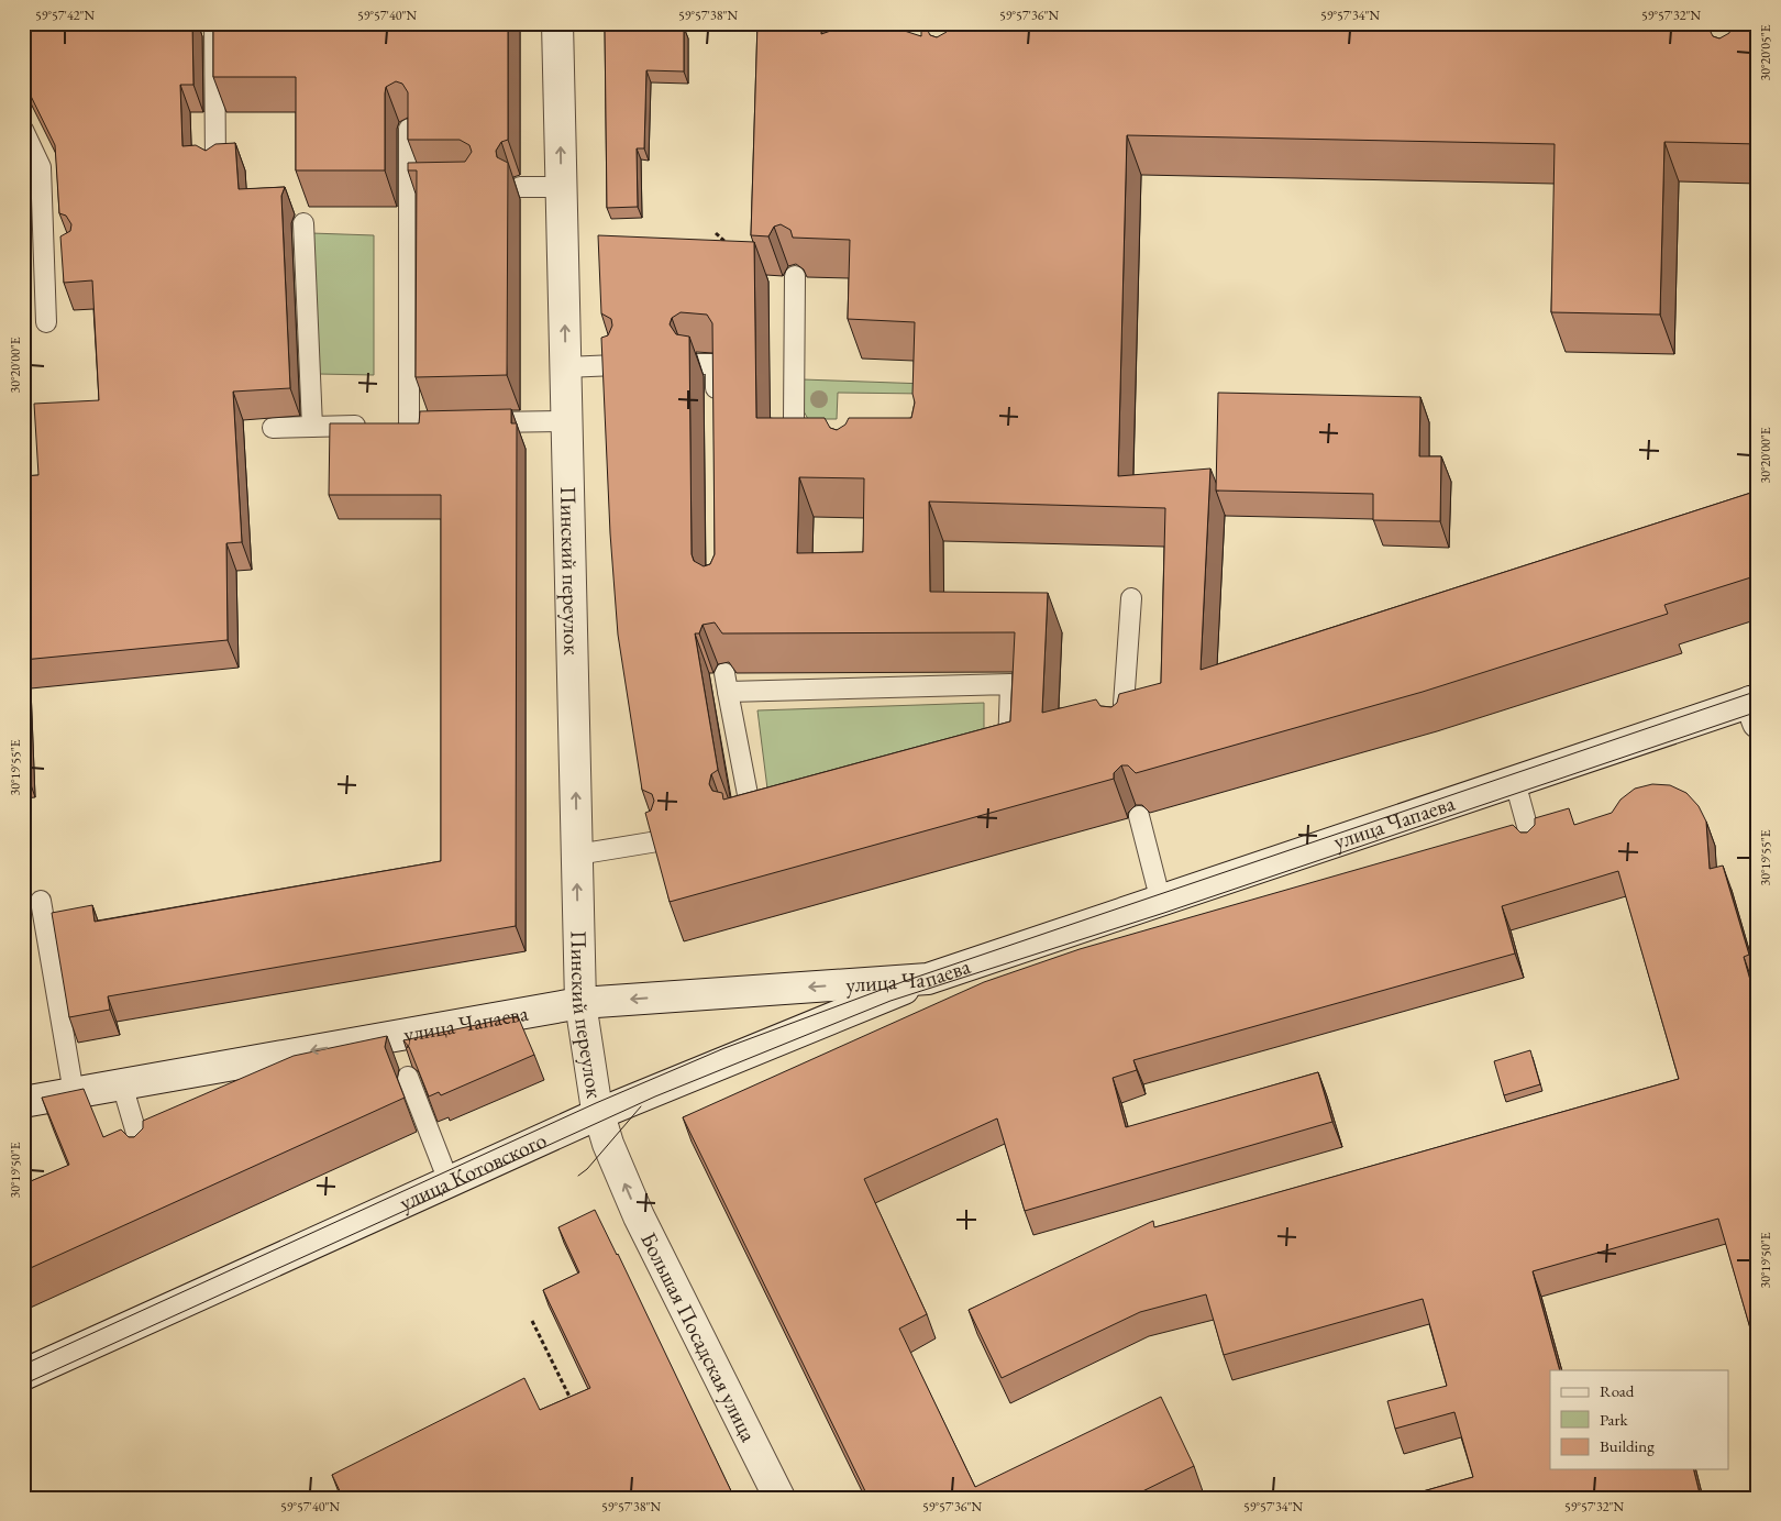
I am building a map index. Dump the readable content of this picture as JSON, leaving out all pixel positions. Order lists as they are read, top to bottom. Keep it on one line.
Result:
{"streets":{"street":["Пинский переулок","улица Чапаева","улица Котовского","Большая Посадская улица"]},"crossings":[["Пинский переулок","улица Чапаева"],["Пинский переулок","улица Котовского"],["Пинский переулок","Большая Посадская улица"],["улица Чапаева","улица Котовского"],["улица Котовского","Большая Посадская улица"]],"one_way":["Пинский переулок","улица Чапаева","Большая Посадская улица"],"legend":["Road","Park","Building"],"coordinates":["59°57'42\"N","59°57'40\"N","59°57'38\"N","59°57'36\"N","59°57'34\"N","59°57'32\"N","30°20'05\"E","30°20'00\"E","30°19'55\"E","30°19'50\"E"]}
